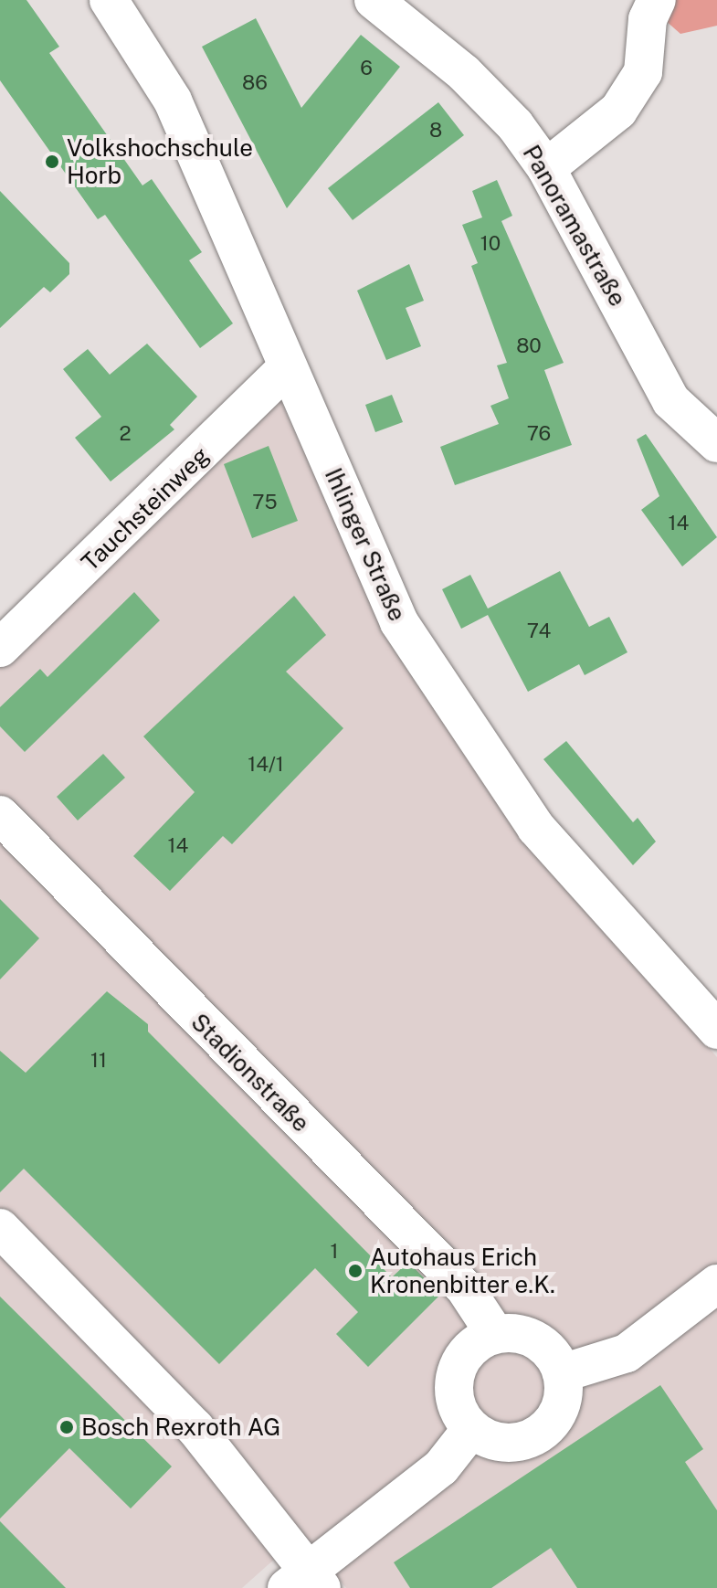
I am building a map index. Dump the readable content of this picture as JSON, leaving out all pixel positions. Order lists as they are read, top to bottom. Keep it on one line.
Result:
{"streets":{"street":["Panoramastraße","Tauchsteinweg","Ihlinger Straße","Stadionstraße"]},"crossings":[["Tauchsteinweg","Ihlinger Straße"]],"places":["Volkshochschule Horb","Autohaus Erich Kronenbitter e.K.","Bosch Rexroth AG"],"house_numbers":["6","86","8","10","80","2","76","75","14","74","14/1","14","11","1"]}
